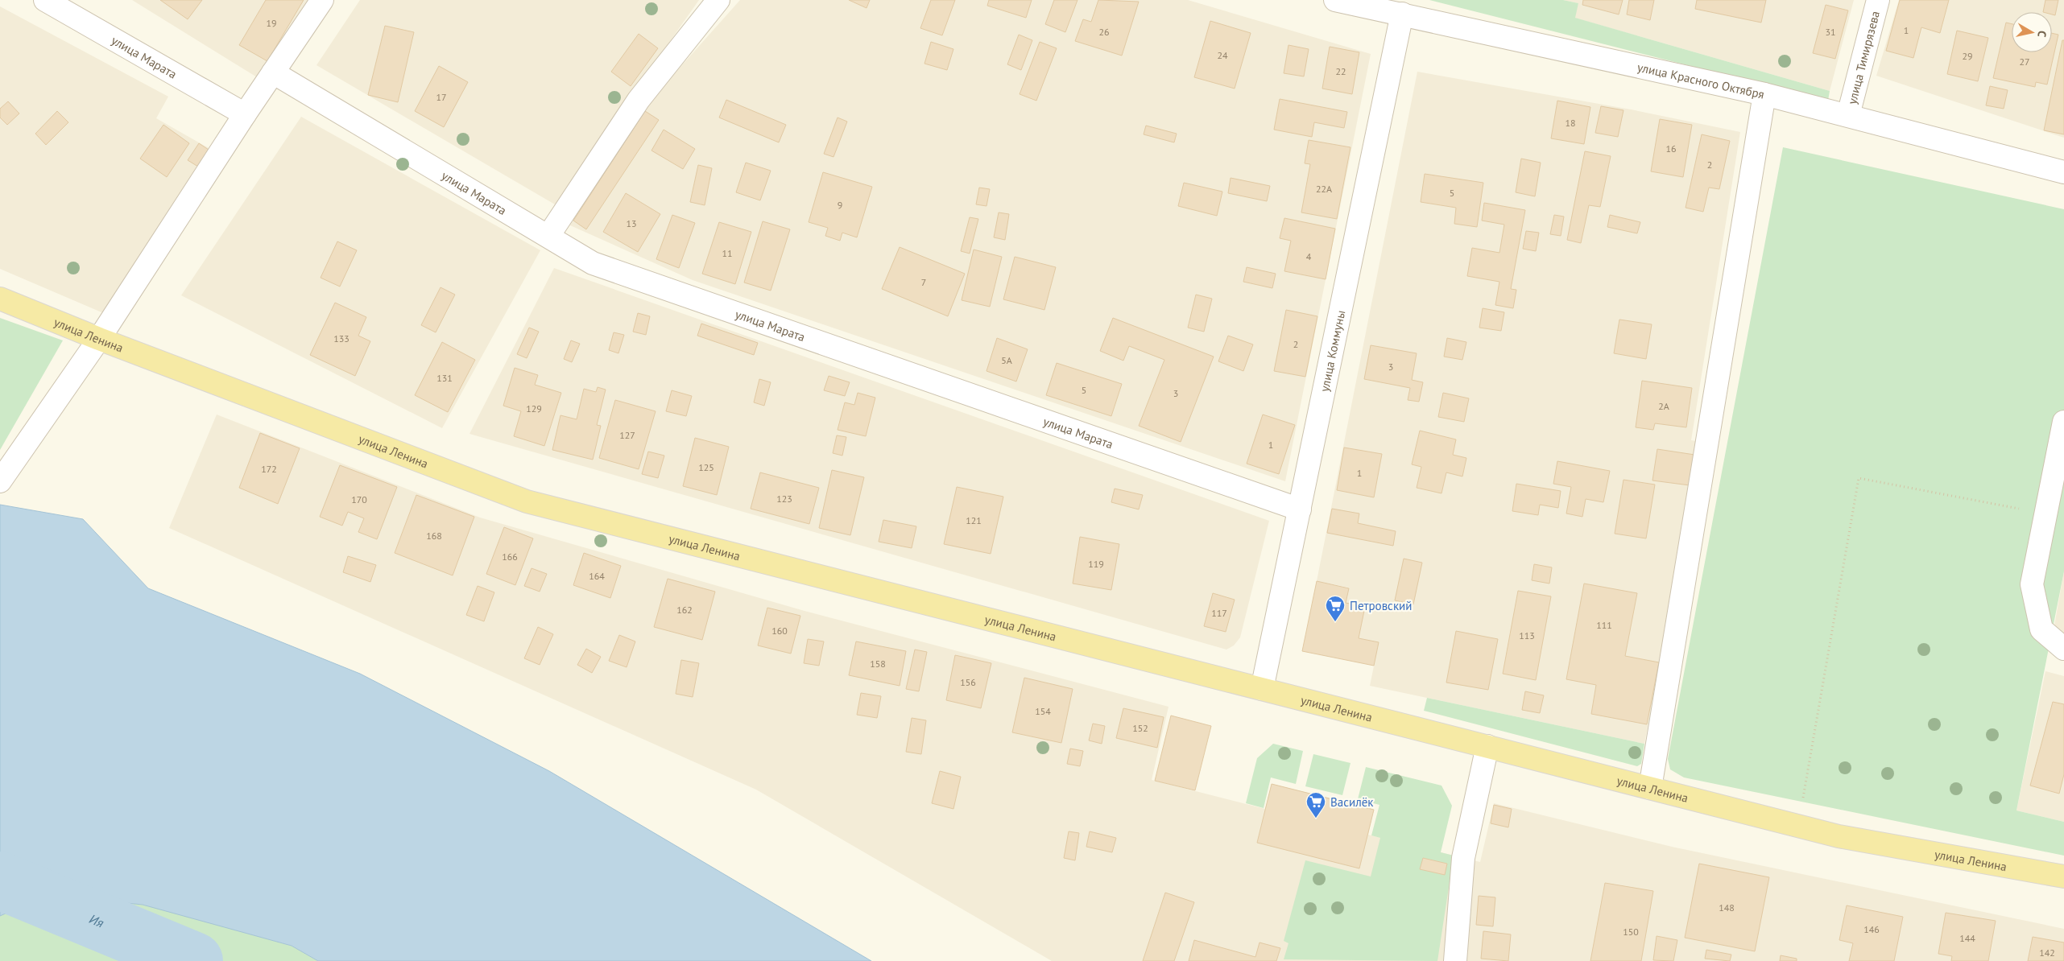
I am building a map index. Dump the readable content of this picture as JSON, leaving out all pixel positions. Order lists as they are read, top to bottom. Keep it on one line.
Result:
{"streets":{"main road":["улица Ленина"],"street":["улица Марата","улица Тимирязева","улица Красного Октября","улица Коммуны"]},"crossings":[["улица Марата","улица Коммуны"],["улица Тимирязева","улица Красного Октября"],["улица Красного Октября","улица Коммуны"],["улица Ленина","улица Коммуны"]],"water":["Ия"],"places":{"supermarket":["Петровский","Василёк"]},"house_numbers":["19","1","26","31","24","29","27","22","17","18","16","2","22А","5","9","13","11","4","7","133","2","5А","3","131","5","3","2А","129","127","1","125","172","1","123","170","121","168","166","119","164","162","117","111","160","113","158","156","154","152","148","146","150","144","142"],"north":"right"}
